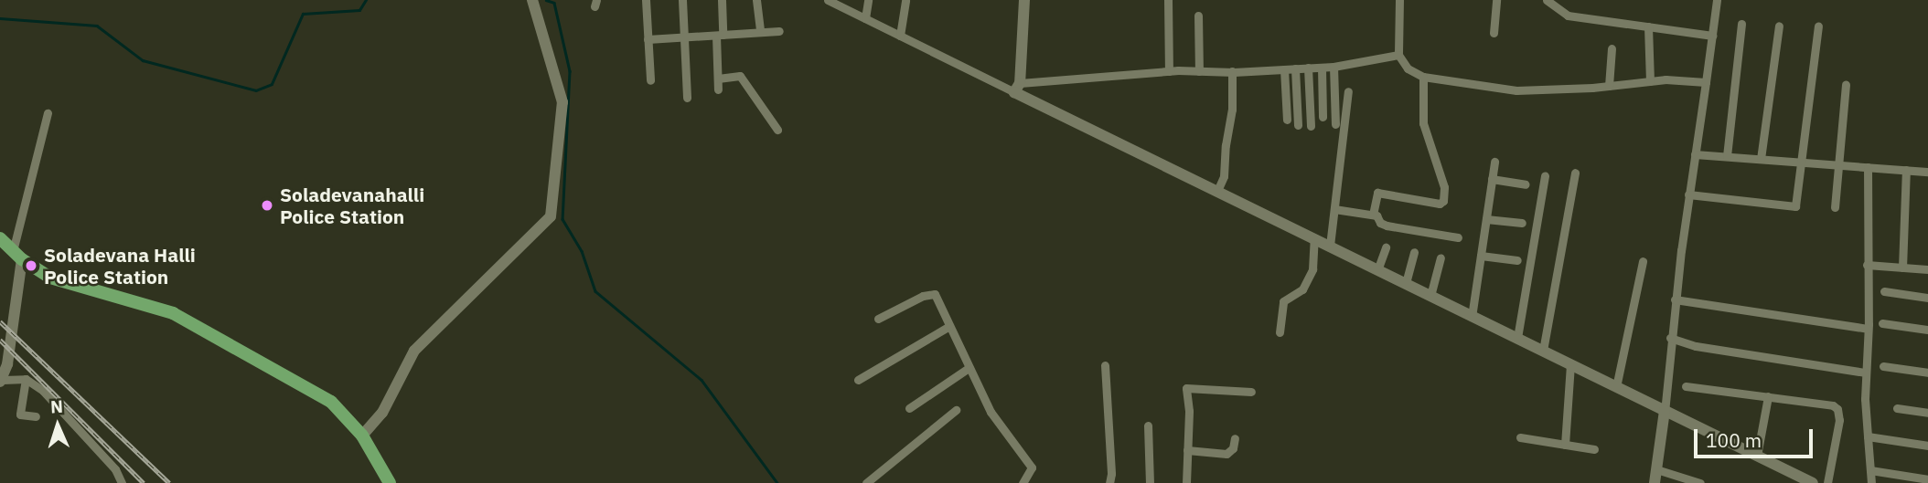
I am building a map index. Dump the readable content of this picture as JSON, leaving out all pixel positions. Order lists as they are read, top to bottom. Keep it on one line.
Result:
{"places":["Soladevanahalli Police Station","Soladevana Halli Police Station"],"scale_bar":"100 m","north":"top"}
